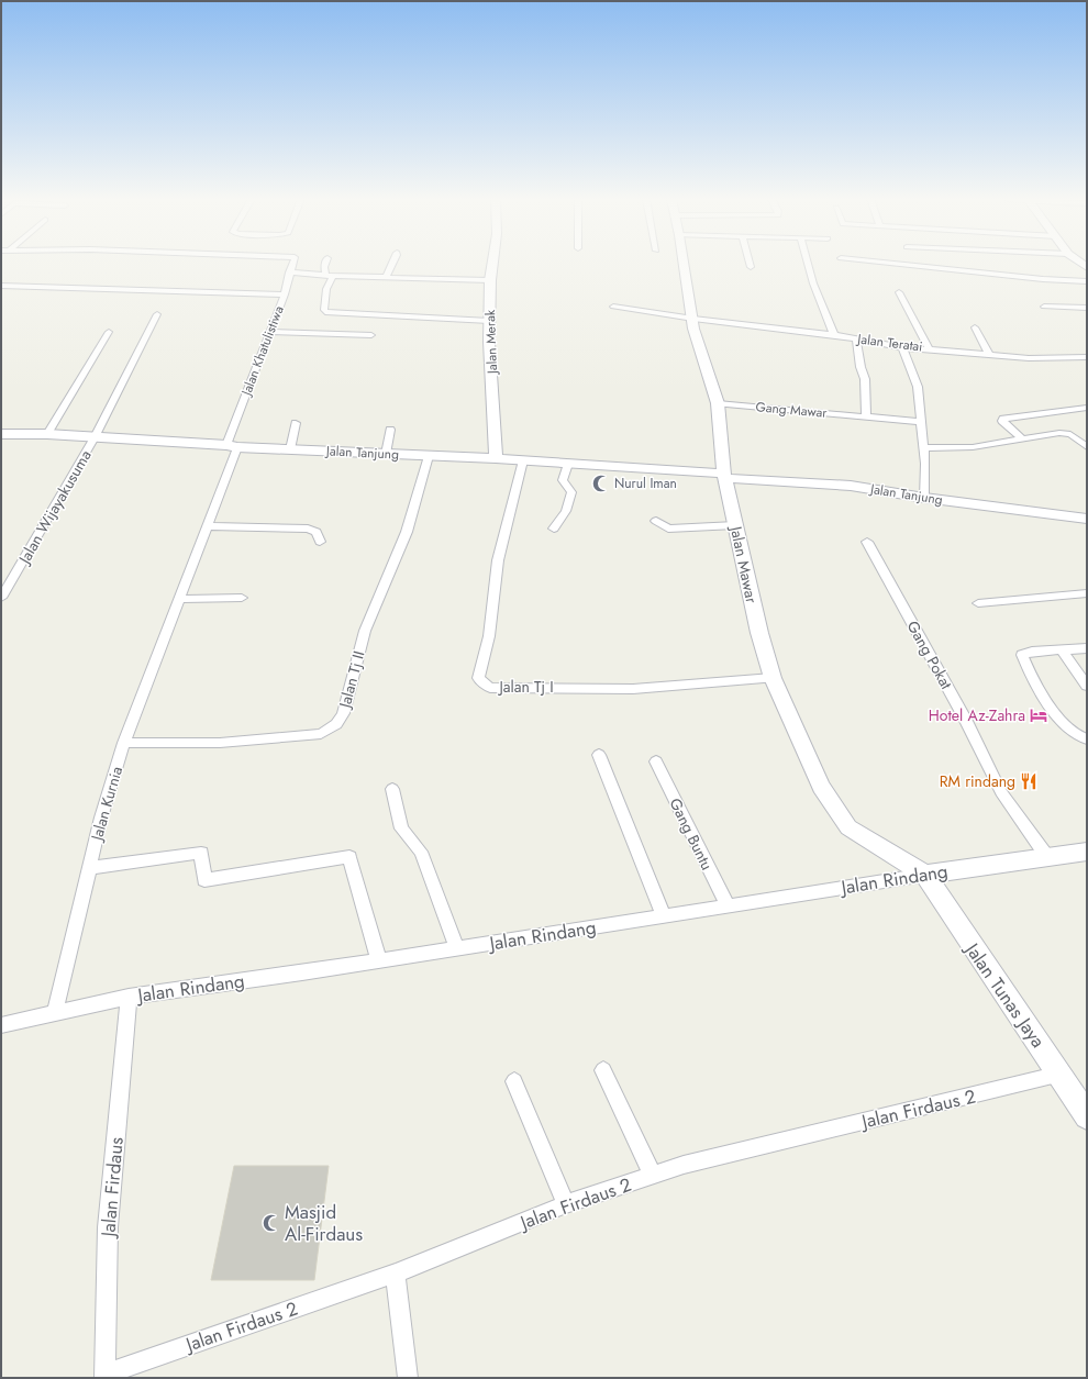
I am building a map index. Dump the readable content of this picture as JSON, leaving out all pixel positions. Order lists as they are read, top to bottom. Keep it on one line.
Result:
{"streets":{"street":["Jalan Merak","Jalan Teratai","Jalan Khatulistiwa","Gang Mawar","Jalan Tanjung","Jalan Wijayakusuma","Jalan Mawar","Gang Pokat","Jalan Tj II","Jalan Tj I","Jalan Kurnia","Gang Buntu","Jalan Rindang","Jalan Tunas Jaya","Jalan Firdaus 2","Jalan Firdaus"]},"crossings":[["Jalan Merak","Jalan Tanjung"],["Jalan Teratai","Jalan Mawar"],["Jalan Khatulistiwa","Jalan Tanjung"],["Jalan Khatulistiwa","Jalan Kurnia"],["Gang Mawar","Jalan Mawar"],["Jalan Tanjung","Jalan Wijayakusuma"],["Jalan Tanjung","Jalan Mawar"],["Jalan Tanjung","Jalan Tj II"],["Jalan Tanjung","Jalan Tj I"],["Jalan Tanjung","Jalan Kurnia"],["Jalan Mawar","Jalan Tj I"],["Jalan Mawar","Jalan Rindang"],["Jalan Mawar","Jalan Tunas Jaya"],["Gang Pokat","Jalan Rindang"],["Jalan Tj II","Jalan Kurnia"],["Jalan Kurnia","Jalan Rindang"],["Gang Buntu","Jalan Rindang"],["Jalan Rindang","Jalan Tunas Jaya"],["Jalan Rindang","Jalan Firdaus"],["Jalan Tunas Jaya","Jalan Firdaus 2"],["Jalan Firdaus 2","Jalan Firdaus"]],"places":{"mosque":["Nurul Iman","Masjid Al-Firdaus"],"hotel":["Hotel Az-Zahra"],"restaurant":["RM rindang"]}}
